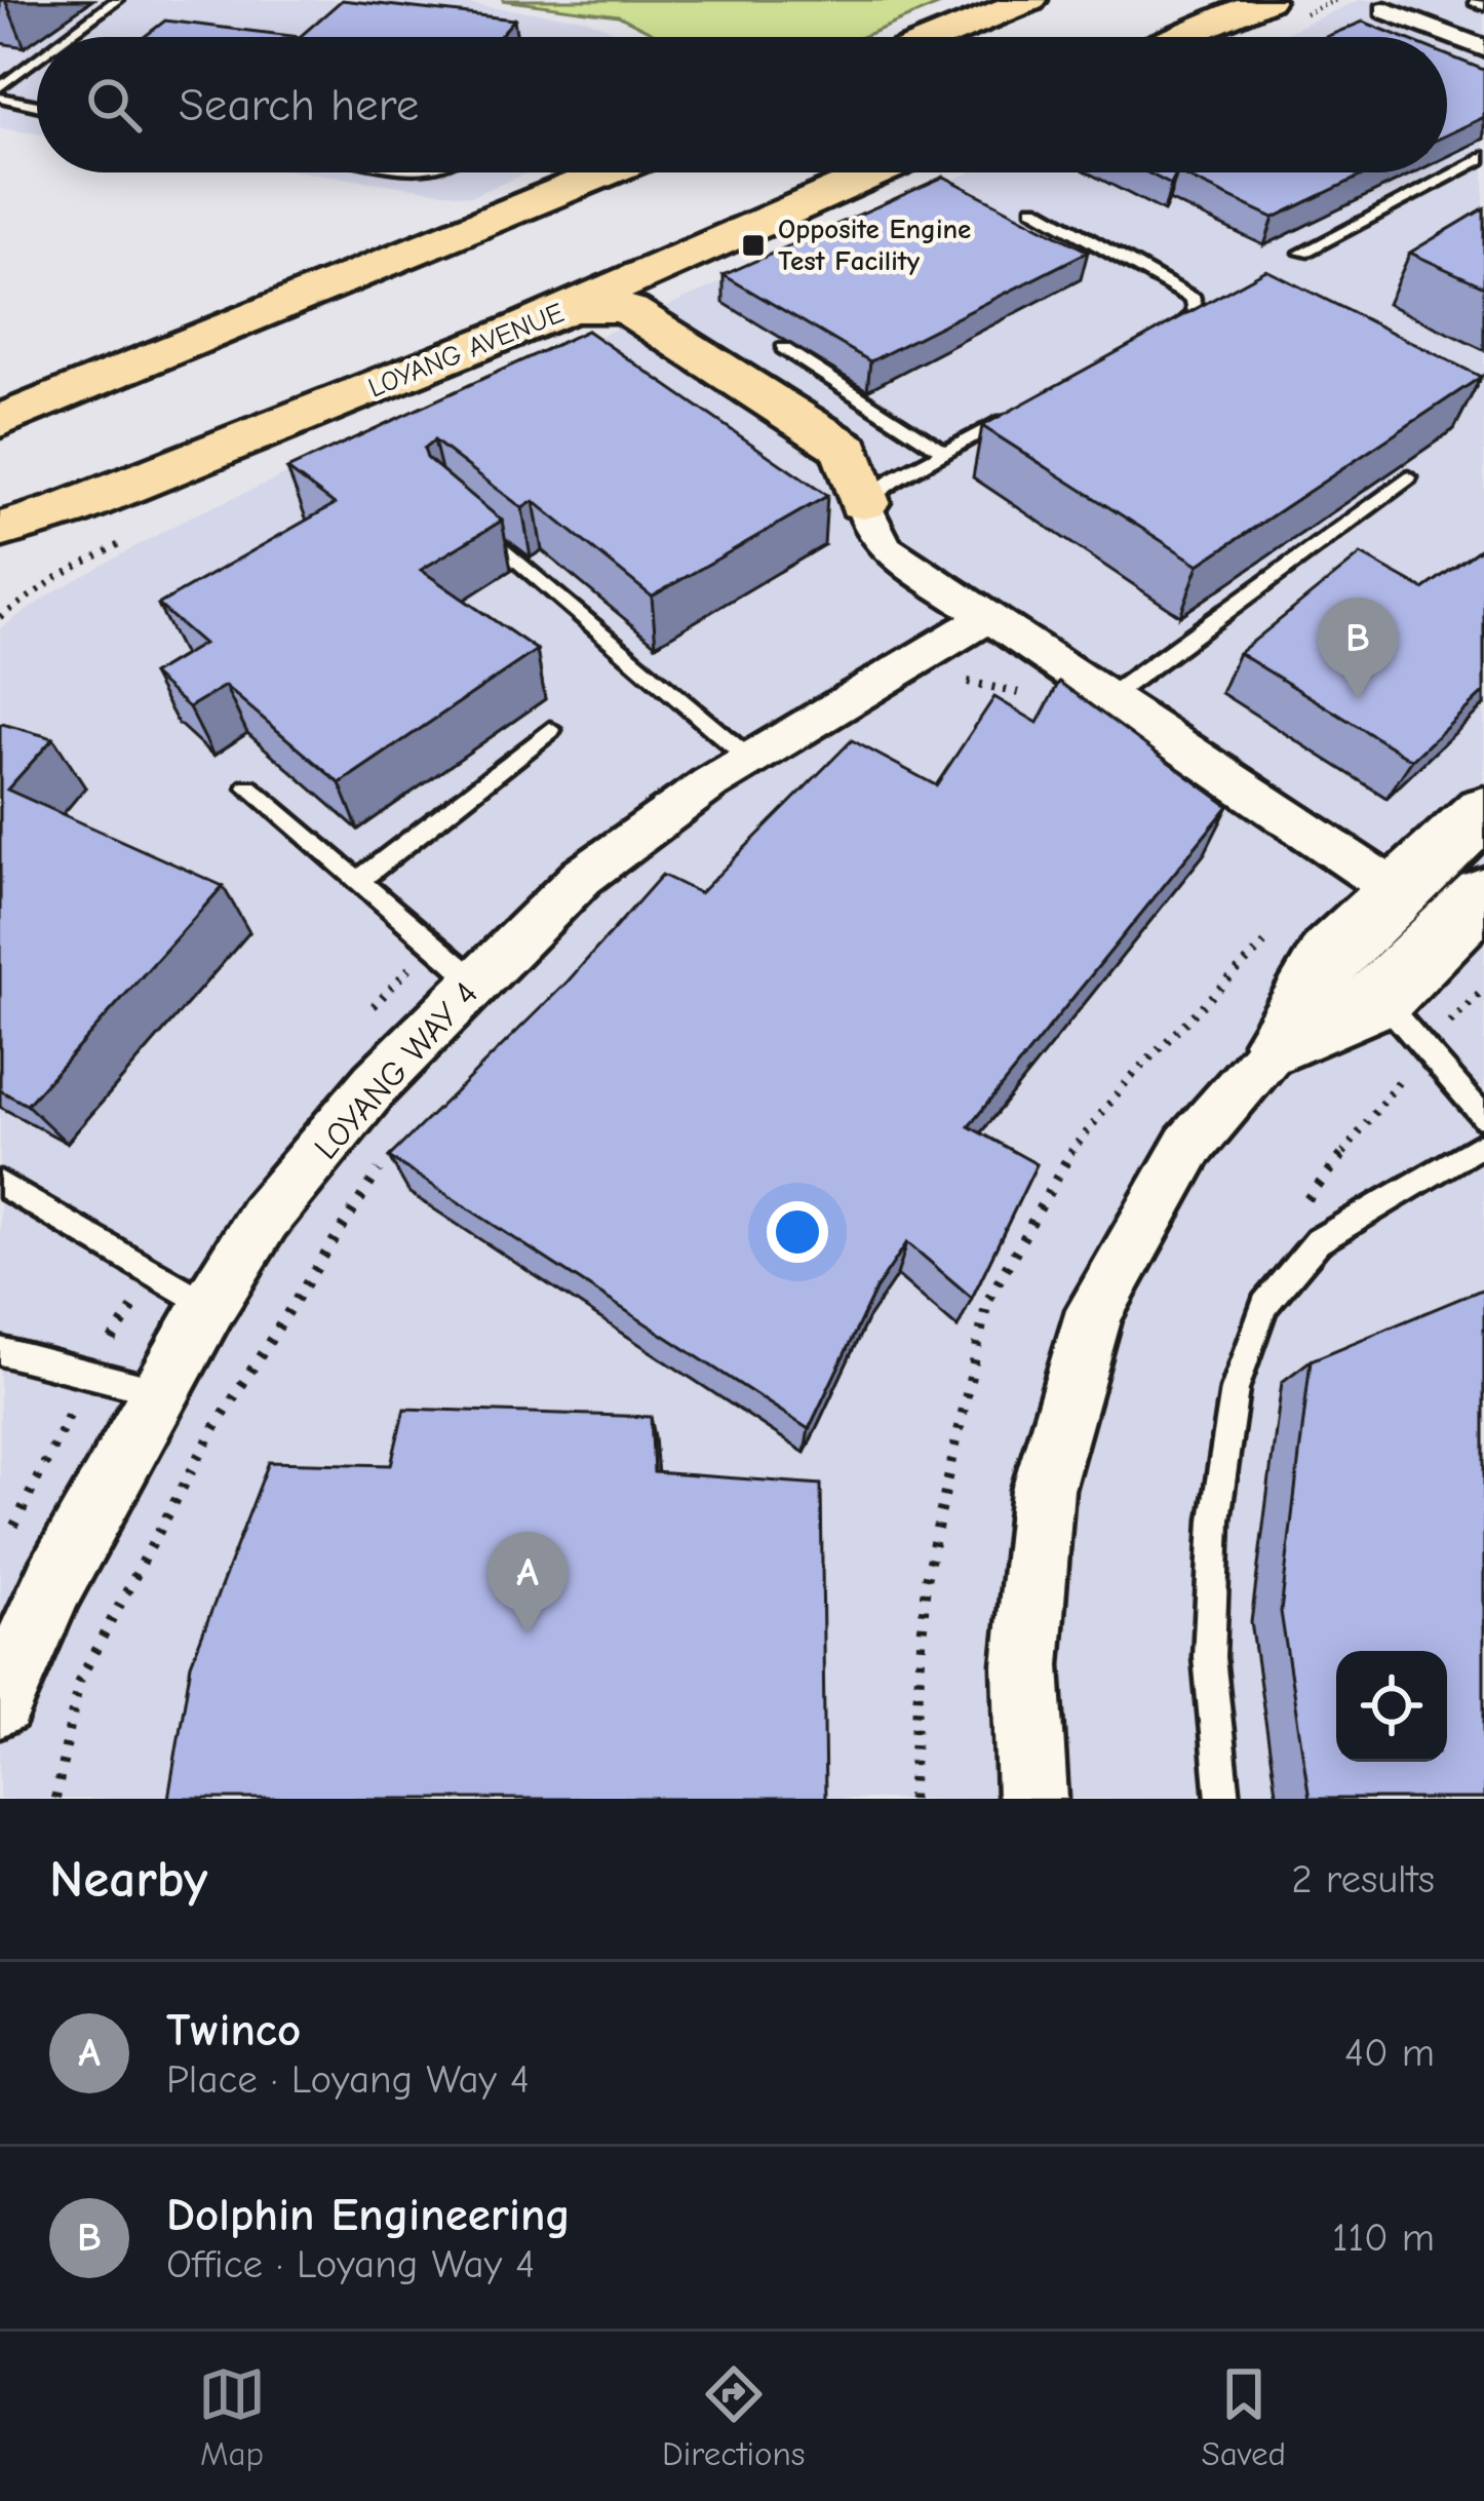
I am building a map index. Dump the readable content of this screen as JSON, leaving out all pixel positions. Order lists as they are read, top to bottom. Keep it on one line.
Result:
{"streets":{"main road":["LOYANG AVENUE"],"street":["LOYANG WAY 4"]},"places":{"transit":["Opposite Engine Test Facility"]},"page":{"search":"Search here","pins":["B","A"],"heading":["Nearby","2 results"],"list":[{"mark":"A","name":"Twinco","note":"Place · Loyang Way 4","value":"40 m"},{"mark":"B","name":"Dolphin Engineering","note":"Office · Loyang Way 4","value":"110 m"}],"nav":["Map","Directions","Saved"]}}
